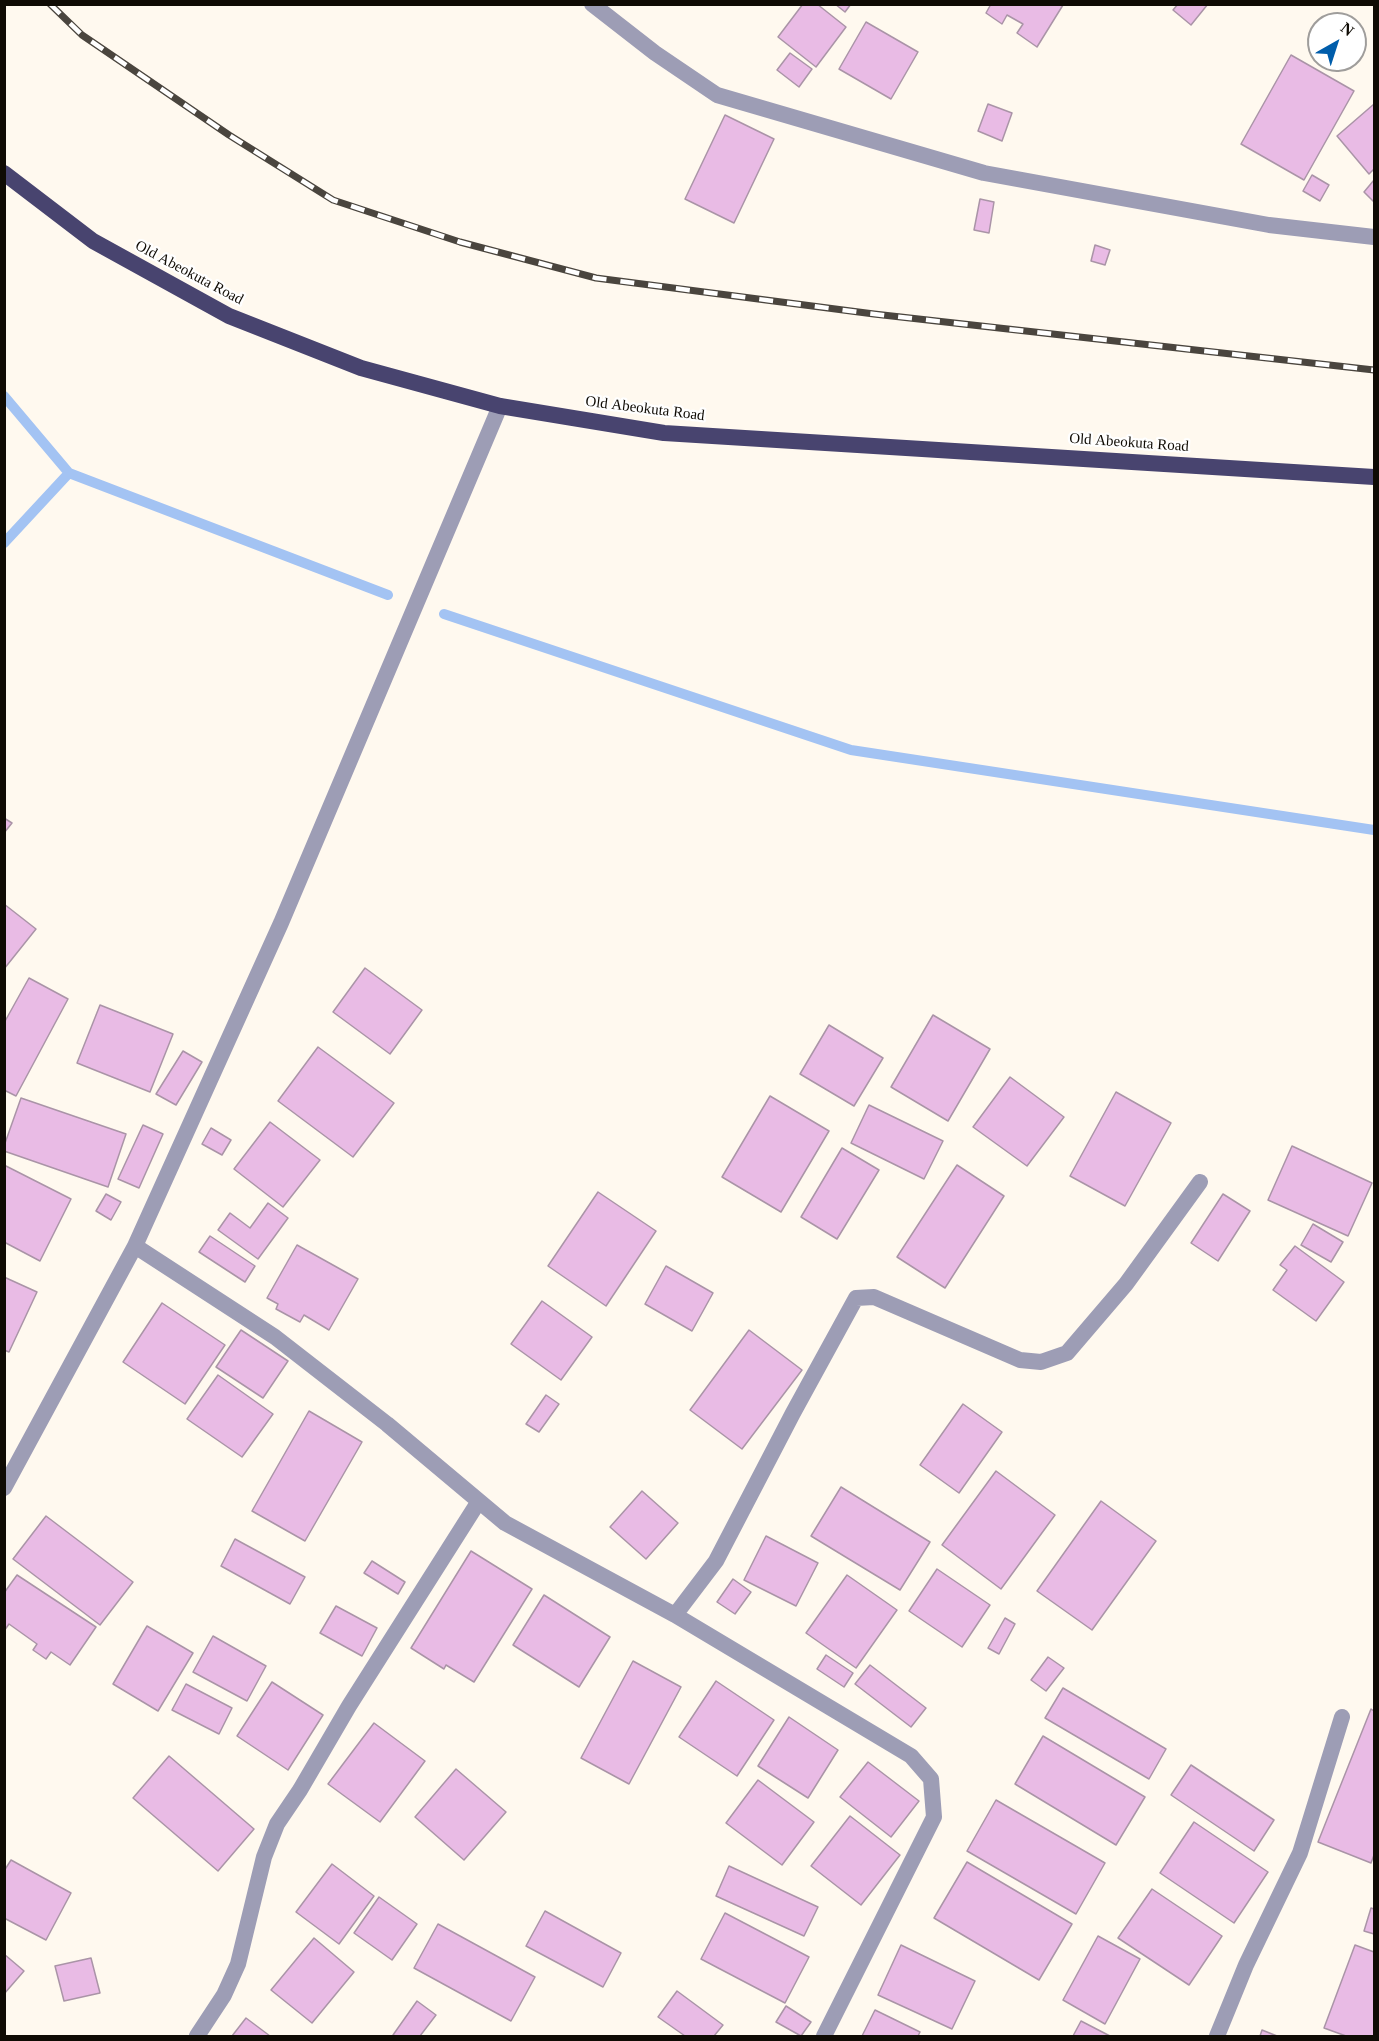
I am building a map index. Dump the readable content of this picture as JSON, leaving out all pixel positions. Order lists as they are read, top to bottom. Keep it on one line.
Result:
{"streets":{"highway":["Old Abeokuta Road"]},"north":"top right"}
